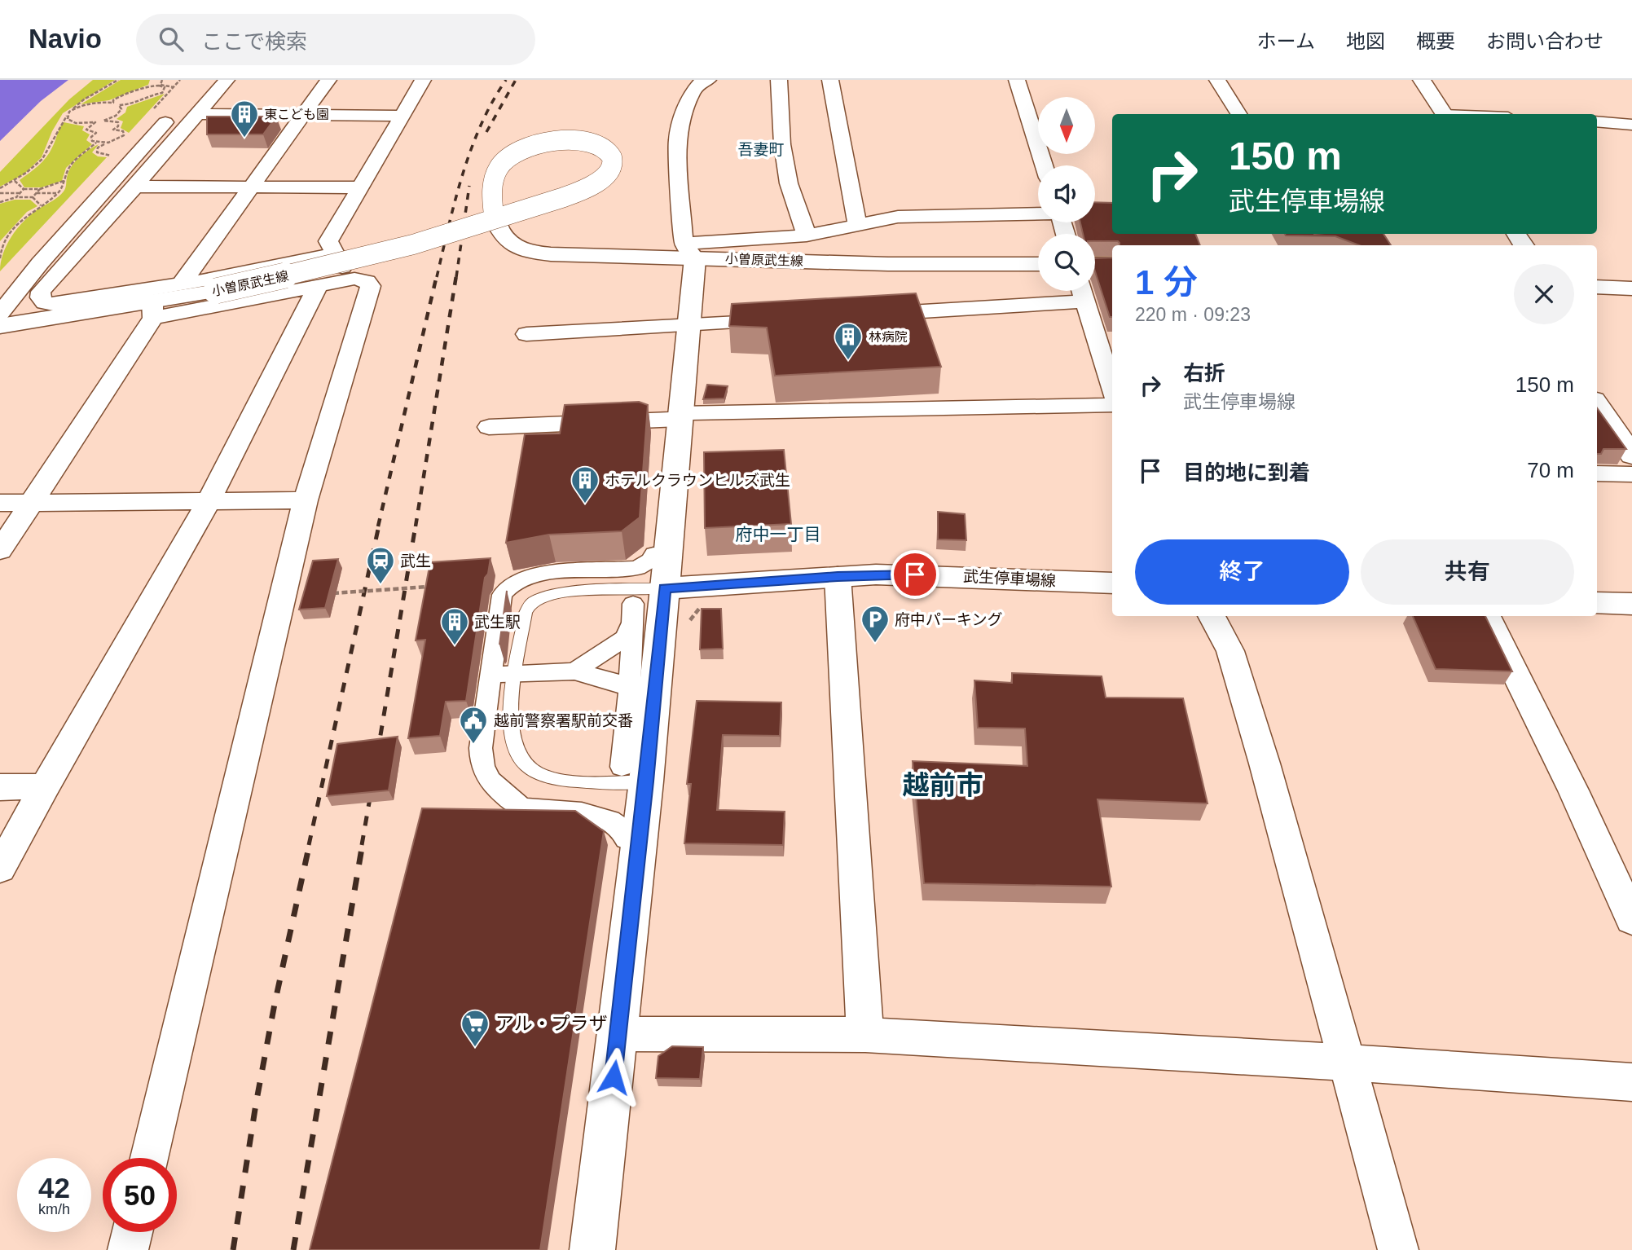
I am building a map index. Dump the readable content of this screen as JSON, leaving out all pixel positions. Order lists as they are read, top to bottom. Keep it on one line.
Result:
{"streets":{"main road":["小曽原武生線","武生停車場線"]},"districts":["吾妻町","府中一丁目","越前市"],"places":{"building":["東こども園","林病院","ホテルクラウンヒルズ武生","武生駅"],"station":["武生"],"parking":["府中パーキング"],"public building":["越前警察署駅前交番"],"supermarket":["アル・プラザ"]},"north":"bottom","page":{"header":"Navio","search":"ここで検索","nav":["ホーム","地図","概要","お問い合わせ"],"turn":["150 m","武生停車場線"],"heading":["1 分","220 m · 09:23"],"list":[{"name":"右折","note":"武生停車場線","value":"150 m"},{"name":"目的地に到着","value":"70 m"}],"buttons":["終了","共有"],"speed":"42 km/h","limit":"50"}}
